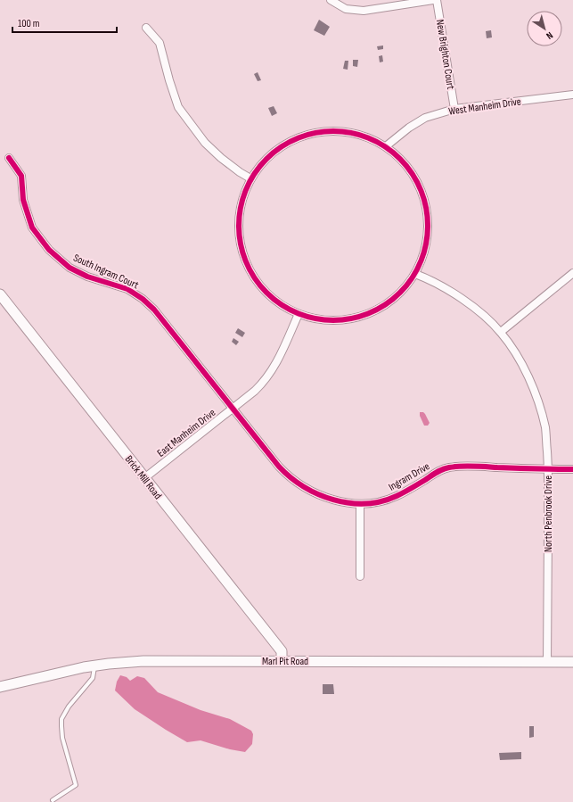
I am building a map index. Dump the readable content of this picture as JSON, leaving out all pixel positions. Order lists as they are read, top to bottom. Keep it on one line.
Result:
{"streets":{"street":["New Brighton Court","West Manheim Drive","South Ingram Court","East Manheim Drive","Ingram Drive","Brick Mill Road","North Penbrook Drive","Marl Pit Road"]},"crossings":[["New Brighton Court","West Manheim Drive"],["South Ingram Court","East Manheim Drive"],["South Ingram Court","Ingram Drive"],["East Manheim Drive","Ingram Drive"],["East Manheim Drive","Brick Mill Road"],["Ingram Drive","North Penbrook Drive"],["Brick Mill Road","Marl Pit Road"],["North Penbrook Drive","Marl Pit Road"]],"scale_bar":"100 m","north":"bottom right"}
